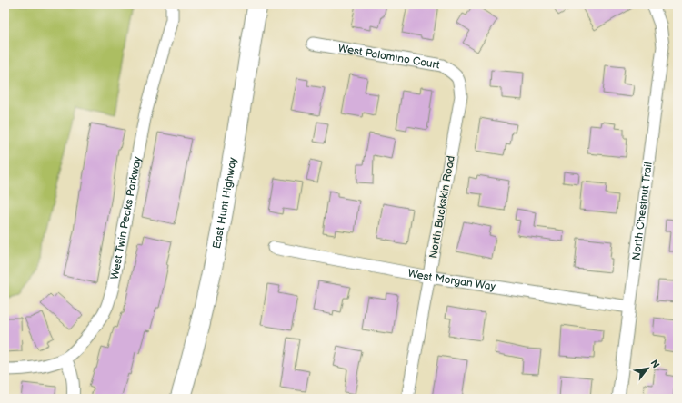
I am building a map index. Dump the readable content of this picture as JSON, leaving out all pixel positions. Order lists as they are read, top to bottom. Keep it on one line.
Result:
{"streets":{"main road":["East Hunt Highway"],"street":["West Palomino Court","North Buckskin Road","North Chestnut Trail","West Twin Peaks Parkway","West Morgan Way"]},"crossings":[["West Palomino Court","North Buckskin Road"],["North Buckskin Road","West Morgan Way"],["North Chestnut Trail","West Morgan Way"]],"north":"top right"}
